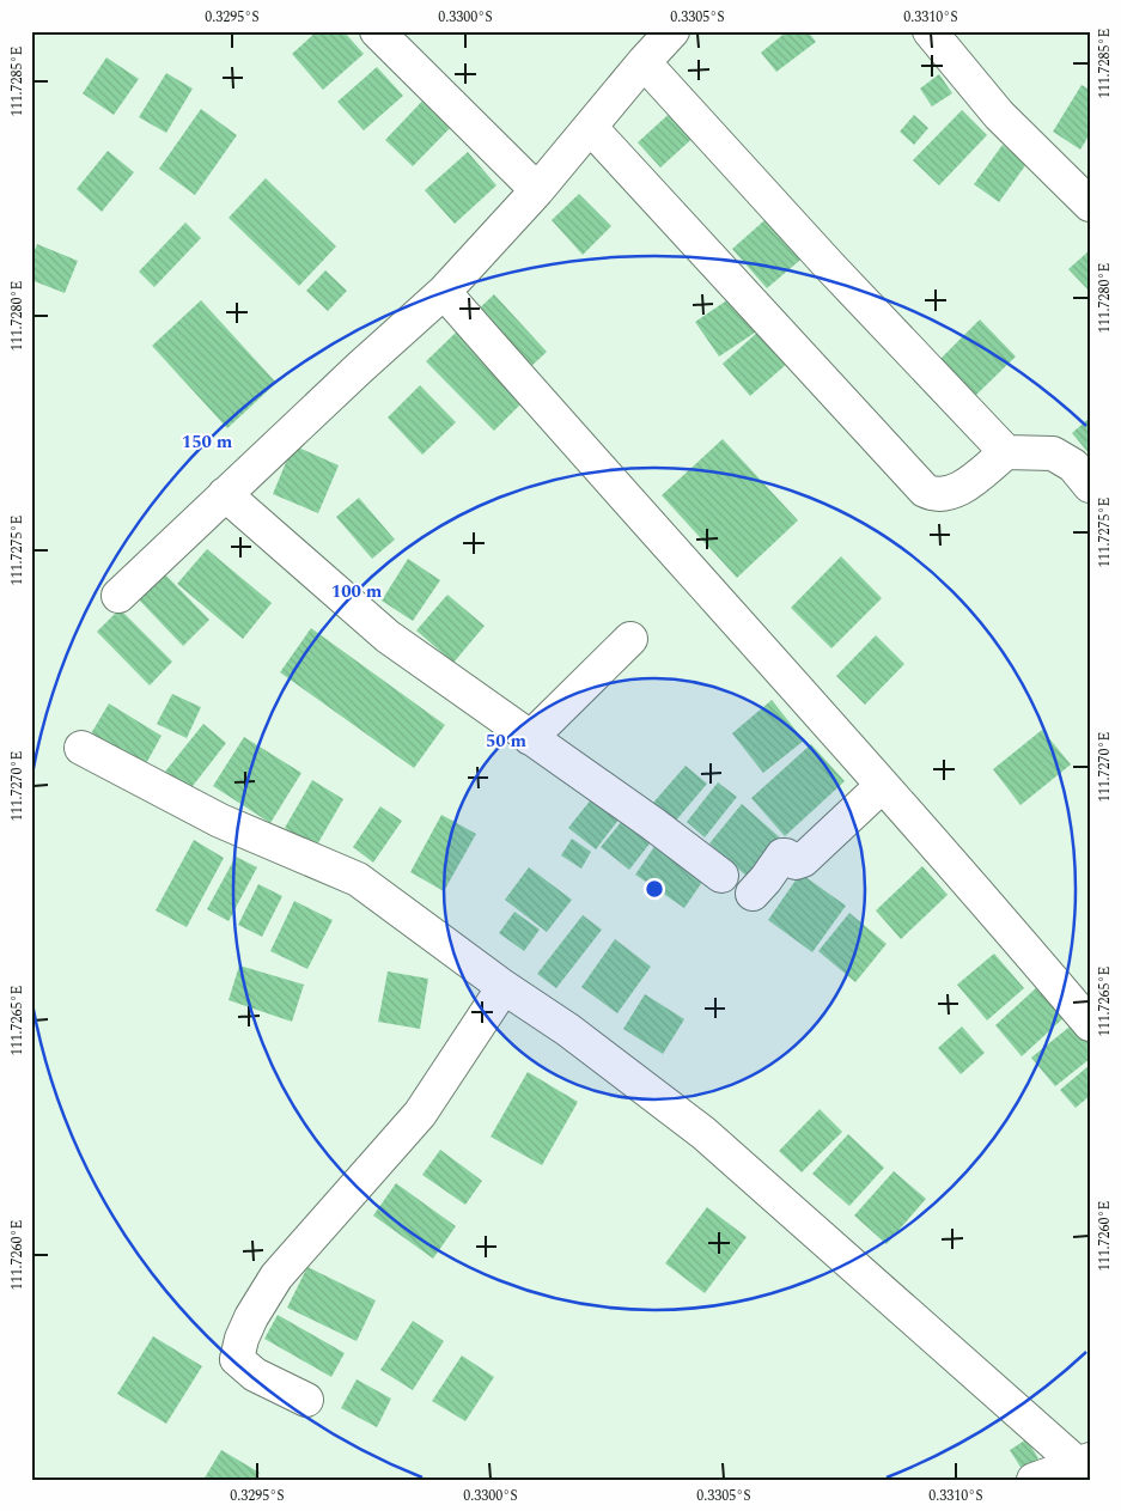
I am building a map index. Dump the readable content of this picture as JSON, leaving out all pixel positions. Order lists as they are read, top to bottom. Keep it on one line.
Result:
{"coordinates":["0.3295°S","0.3300°S","0.3305°S","0.3310°S","111.7285°E","111.7280°E","111.7275°E","111.7270°E","111.7265°E","111.7260°E"],"rings":["150 m","100 m","50 m"]}
